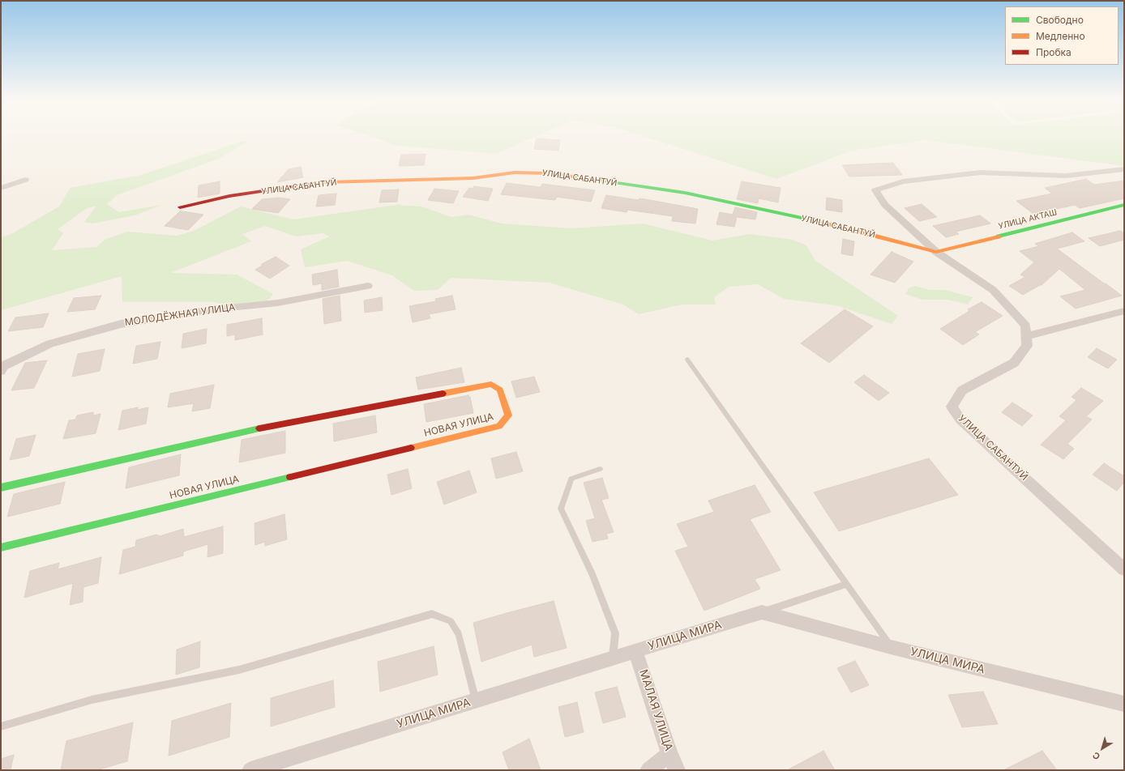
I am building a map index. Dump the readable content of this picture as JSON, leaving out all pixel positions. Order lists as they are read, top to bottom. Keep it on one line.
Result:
{"streets":{"street":["УЛИЦА САБАНТУЙ","УЛИЦА АКТАШ","МОЛОДЁЖНАЯ УЛИЦА","НОВАЯ УЛИЦА","УЛИЦА МИРА","МАЛАЯ УЛИЦА"]},"crossings":[["УЛИЦА САБАНТУЙ","УЛИЦА АКТАШ"],["УЛИЦА МИРА","МАЛАЯ УЛИЦА"]],"legend":["Свободно","Медленно","Пробка"],"north":"bottom left"}
